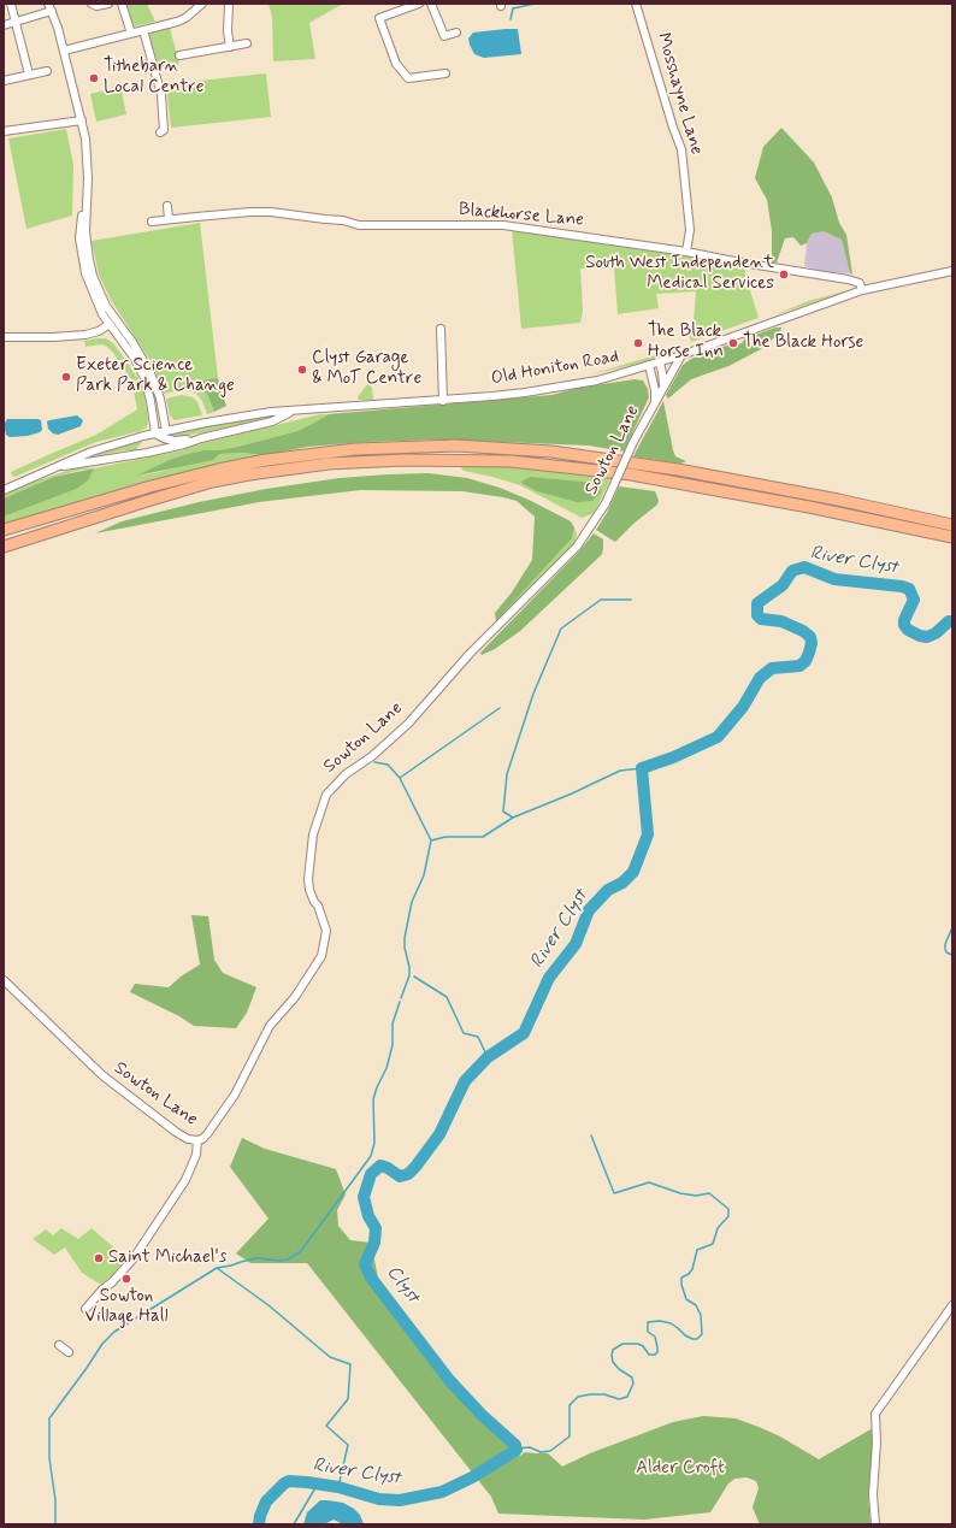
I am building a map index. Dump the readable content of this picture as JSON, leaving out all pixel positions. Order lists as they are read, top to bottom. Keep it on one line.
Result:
{"streets":{"street":["Mosshayne Lane","Blackhorse Lane","Old Honiton Road","Sowton Lane"]},"crossings":[["Mosshayne Lane","Blackhorse Lane"],["Blackhorse Lane","Old Honiton Road"],["Old Honiton Road","Sowton Lane"]],"water":["River Clyst","Clyst"],"parks":["Alder Croft"],"places":["Tithebarn Local Centre","South West Independent Medical Services","The Black Horse Inn","The Black Horse","Clyst Garage & MoT Centre","Exeter Science Park Park & Change","Saint Michael's","Sowton Village Hall"]}
